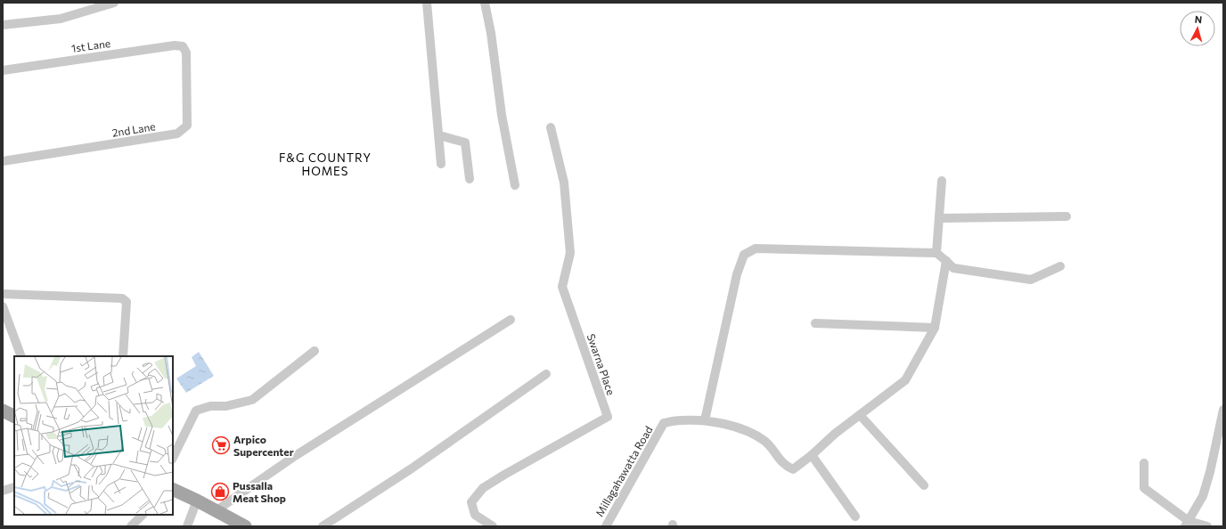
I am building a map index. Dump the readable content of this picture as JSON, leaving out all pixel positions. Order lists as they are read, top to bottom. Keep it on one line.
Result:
{"streets":{"street":["1st Lane","2nd Lane","Swarna Place","Millagahawatta Road"]},"crossings":[["1st Lane","2nd Lane"]],"districts":["F&G COUNTRY HOMES"],"places":{"supermarket":["Arpico Supercenter"],"shop":["Pussalla Meat Shop"]},"north":"top"}
